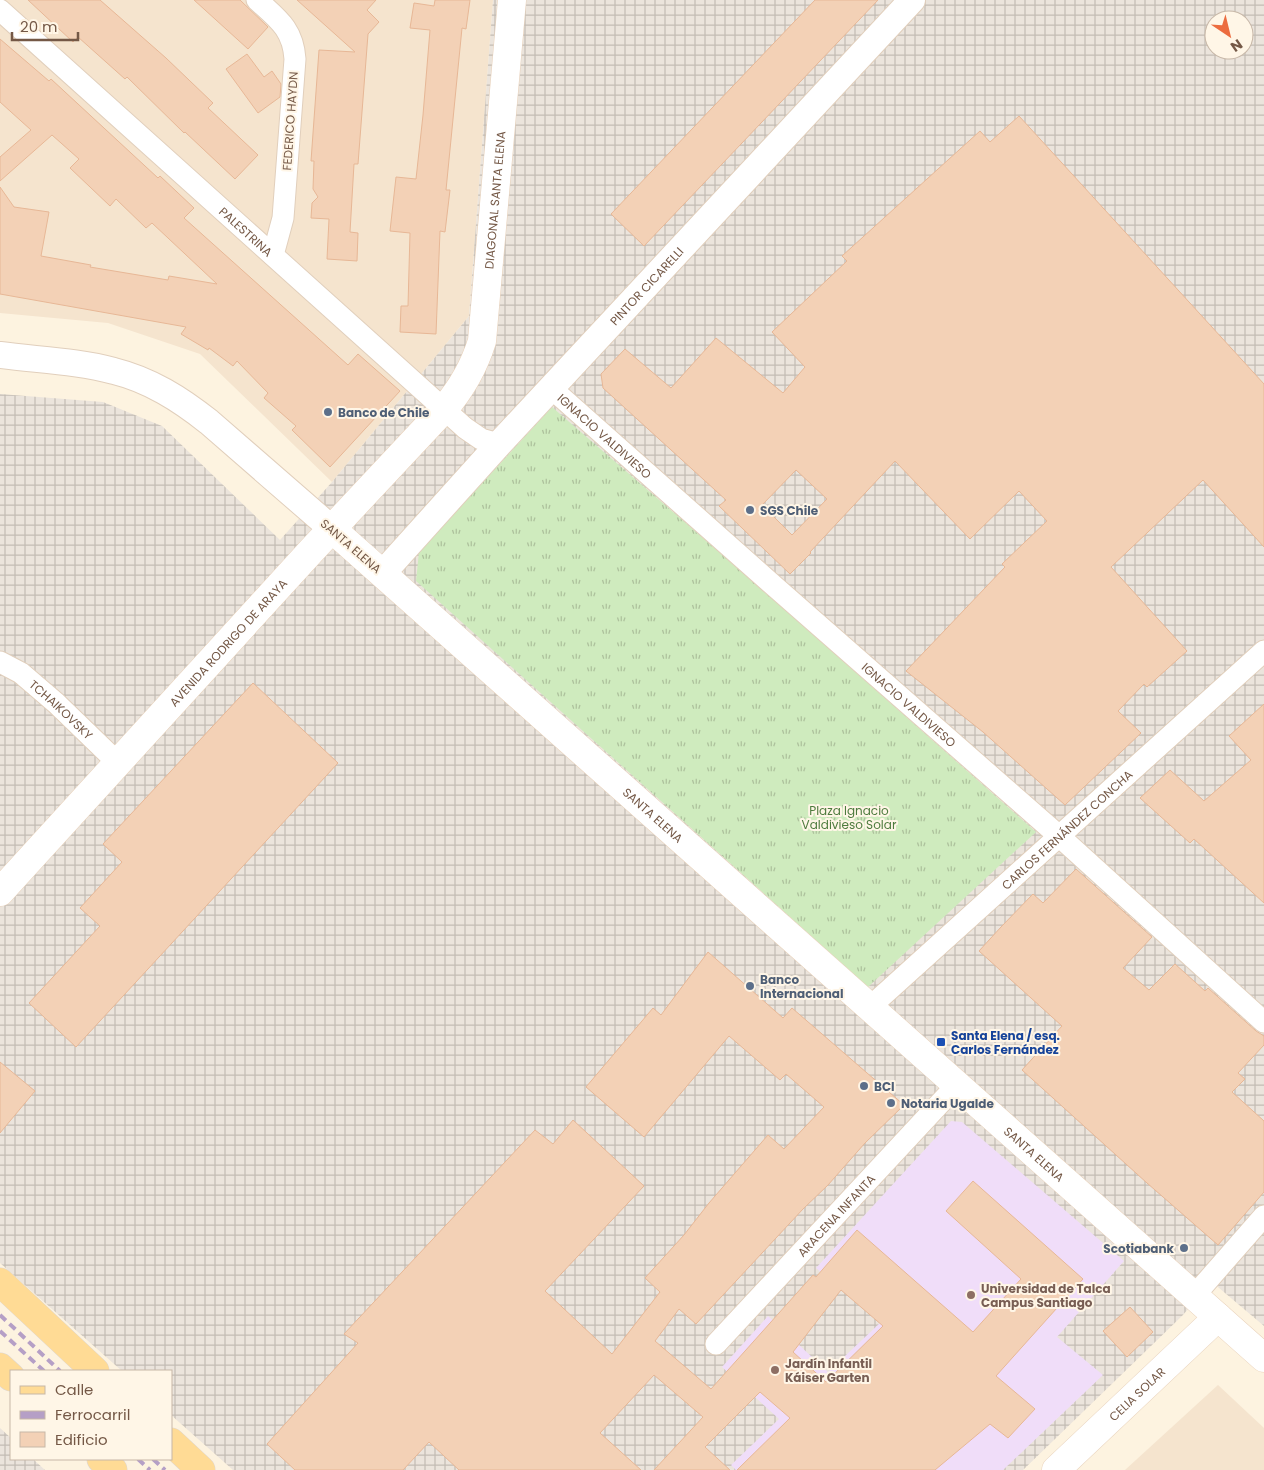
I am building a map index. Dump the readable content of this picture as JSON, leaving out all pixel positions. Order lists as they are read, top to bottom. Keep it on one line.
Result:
{"streets":{"main road":["DIAGONAL SANTA ELENA","SANTA ELENA","AVENIDA RODRIGO DE ARAYA","CELIA SOLAR"],"street":["FEDERICO HAYDN","PALESTRINA","PINTOR CICARELLI","IGNACIO VALDIVIESO","TCHAIKOVSKY","CARLOS FERNÁNDEZ CONCHA","ARACENA INFANTA"]},"crossings":[["FEDERICO HAYDN","PALESTRINA"],["DIAGONAL SANTA ELENA","PALESTRINA"],["DIAGONAL SANTA ELENA","AVENIDA RODRIGO DE ARAYA"],["PALESTRINA","PINTOR CICARELLI"],["PALESTRINA","AVENIDA RODRIGO DE ARAYA"],["PINTOR CICARELLI","IGNACIO VALDIVIESO"],["PINTOR CICARELLI","SANTA ELENA"],["IGNACIO VALDIVIESO","CARLOS FERNÁNDEZ CONCHA"],["SANTA ELENA","AVENIDA RODRIGO DE ARAYA"],["SANTA ELENA","CARLOS FERNÁNDEZ CONCHA"],["SANTA ELENA","ARACENA INFANTA"],["SANTA ELENA","CELIA SOLAR"],["AVENIDA RODRIGO DE ARAYA","TCHAIKOVSKY"]],"parks":["Plaza Ignacio Valdivieso Solar"],"places":{"other":["Banco de Chile","SGS Chile","Banco Internacional","BCI","Notaria Ugalde","Scotiabank","Universidad de Talca Campus Santiago","Jardín Infantil Káiser Garten"],"transit":["Santa Elena / esq. Carlos Fernández"]},"legend":["Calle","Ferrocarril","Edificio"],"scale_bar":"20 m","north":"bottom right"}
